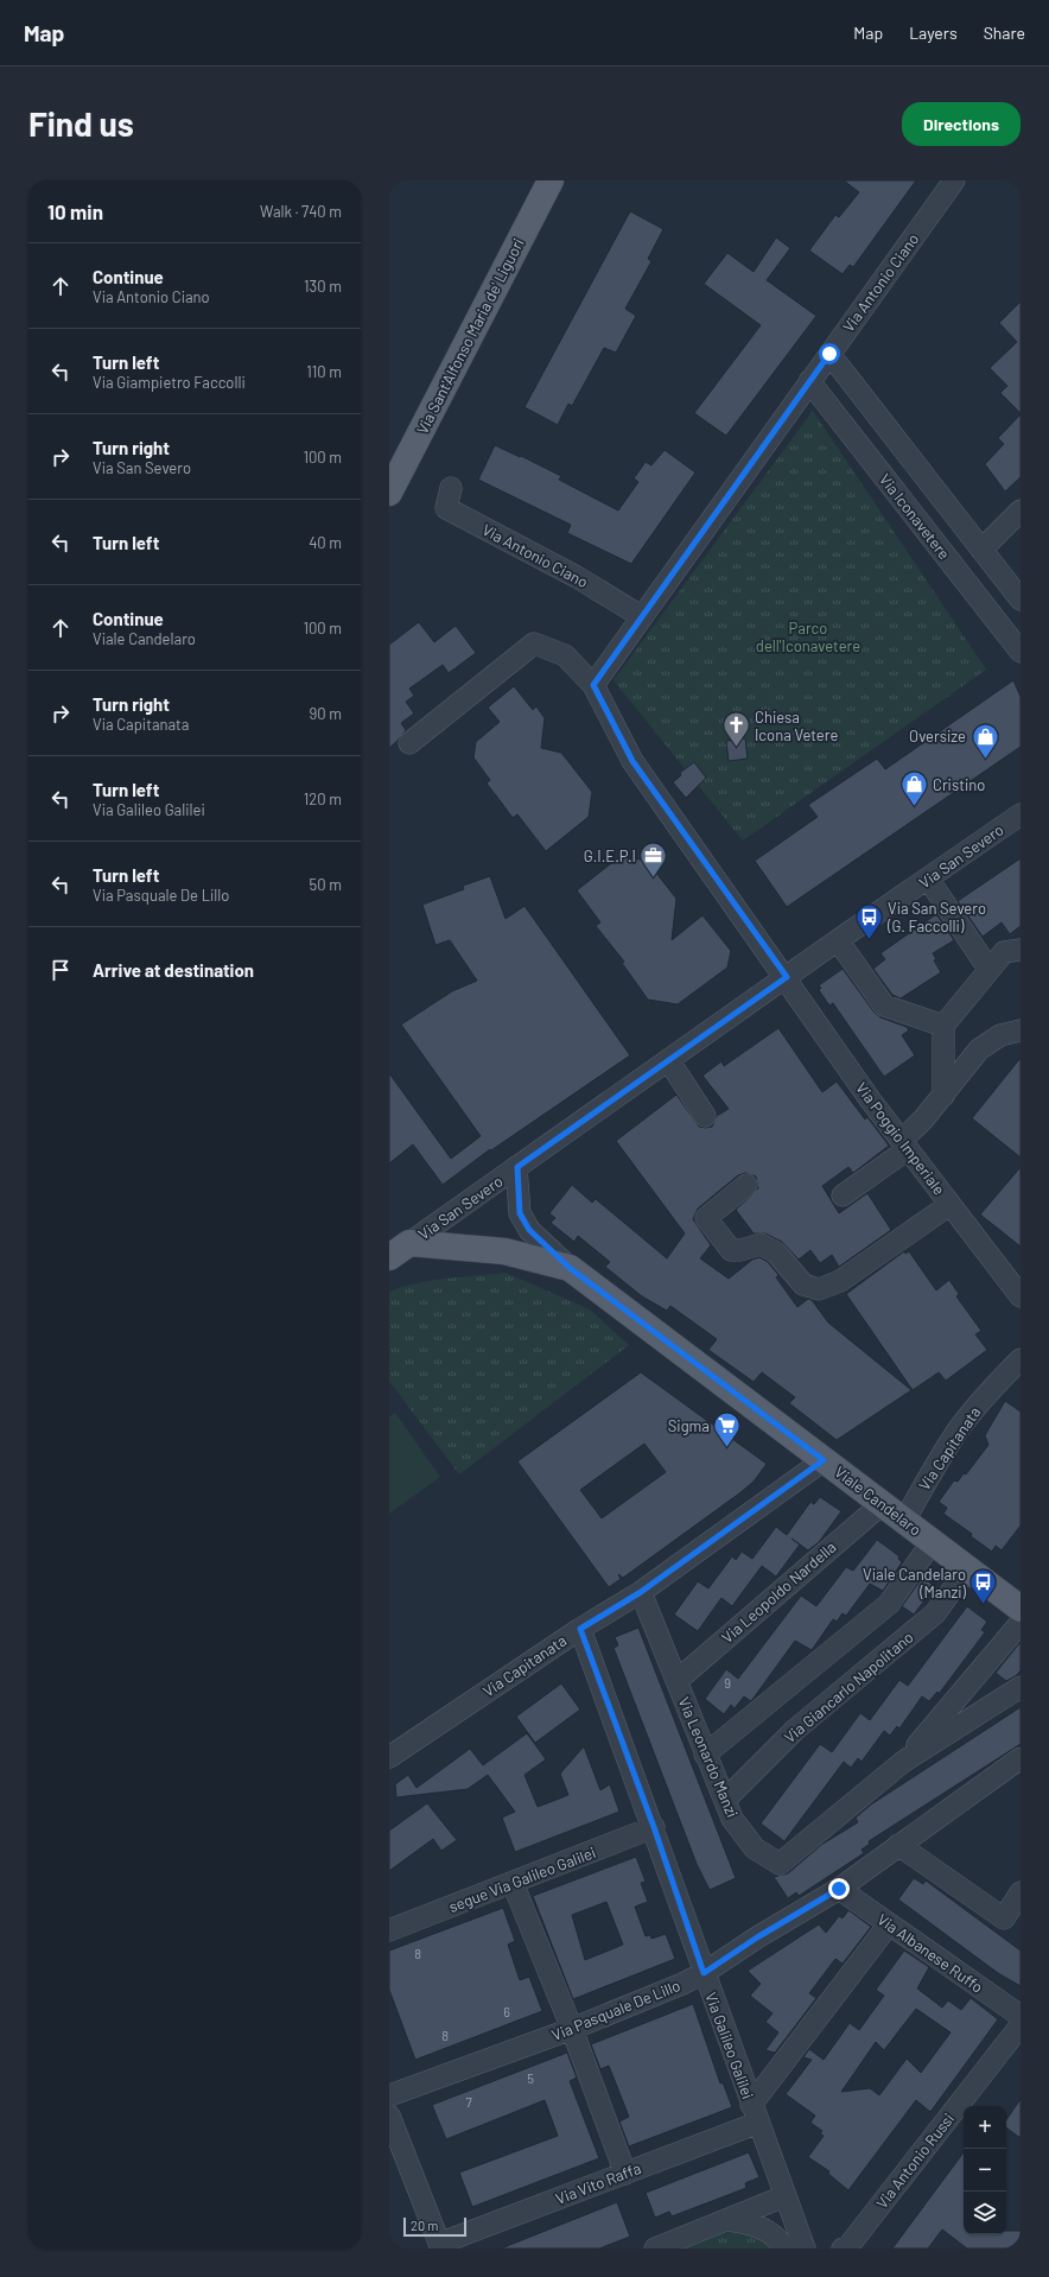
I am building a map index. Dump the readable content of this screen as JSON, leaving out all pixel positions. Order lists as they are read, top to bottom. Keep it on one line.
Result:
{"streets":{"main road":["Via Sant'Alfonso Maria de' Liguori","Viale Candelaro"],"street":["Via Antonio Ciano","Via Iconavetere","Via San Severo","Via Poggio Imperiale","Via Capitanata","Via Leopoldo Nardella","Via Giancarlo Napolitano","Via Leonardo Manzi","segue Via Galileo Galilei","Via Albanese Ruffo","Via Pasquale De Lillo","Via Galileo Galilei","Via Antonio Russi","Via Vito Raffa"]},"crossings":[["Via Antonio Ciano","Via Iconavetere"],["Via Antonio Ciano","Via Poggio Imperiale"],["Via San Severo","Via Poggio Imperiale"],["Via San Severo","Viale Candelaro"],["Via Capitanata","Viale Candelaro"],["Via Capitanata","Via Leonardo Manzi"],["Via Capitanata","Via Galileo Galilei"],["Viale Candelaro","Via Leopoldo Nardella"],["Viale Candelaro","Via Giancarlo Napolitano"],["Via Leopoldo Nardella","Via Leonardo Manzi"],["Via Giancarlo Napolitano","Via Leonardo Manzi"],["segue Via Galileo Galilei","Via Galileo Galilei"],["Via Albanese Ruffo","Via Pasquale De Lillo"],["Via Pasquale De Lillo","Via Galileo Galilei"],["Via Galileo Galilei","Via Vito Raffa"]],"parks":["Parco dell'Iconavetere"],"places":{"church":["Chiesa Icona Vetere"],"shop":["Oversize","Cristino"],"office":["G.I.E.P.I"],"bus stop":["Via San Severo (G. Faccolli)","Viale Candelaro (Manzi)"],"supermarket":["Sigma"]},"house_numbers":["9","8","6","8","5","7"],"scale_bar":"20 m","page":{"header":"Map","nav":["Map","Layers","Share"],"buttons":"Directions","title":"Find us","heading":["10 min","Walk · 740 m"],"list":[["Continue","Via Antonio Ciano","130 m"],["Turn left","Via Giampietro Faccolli","110 m"],["Turn right","Via San Severo","100 m"],["Turn left","40 m"],["Continue","Viale Candelaro","100 m"],["Turn right","Via Capitanata","90 m"],["Turn left","Via Galileo Galilei","120 m"],["Turn left","Via Pasquale De Lillo","50 m"],"Arrive at destination"],"map_buttons":["+","−"],"scale":"20 m"}}
